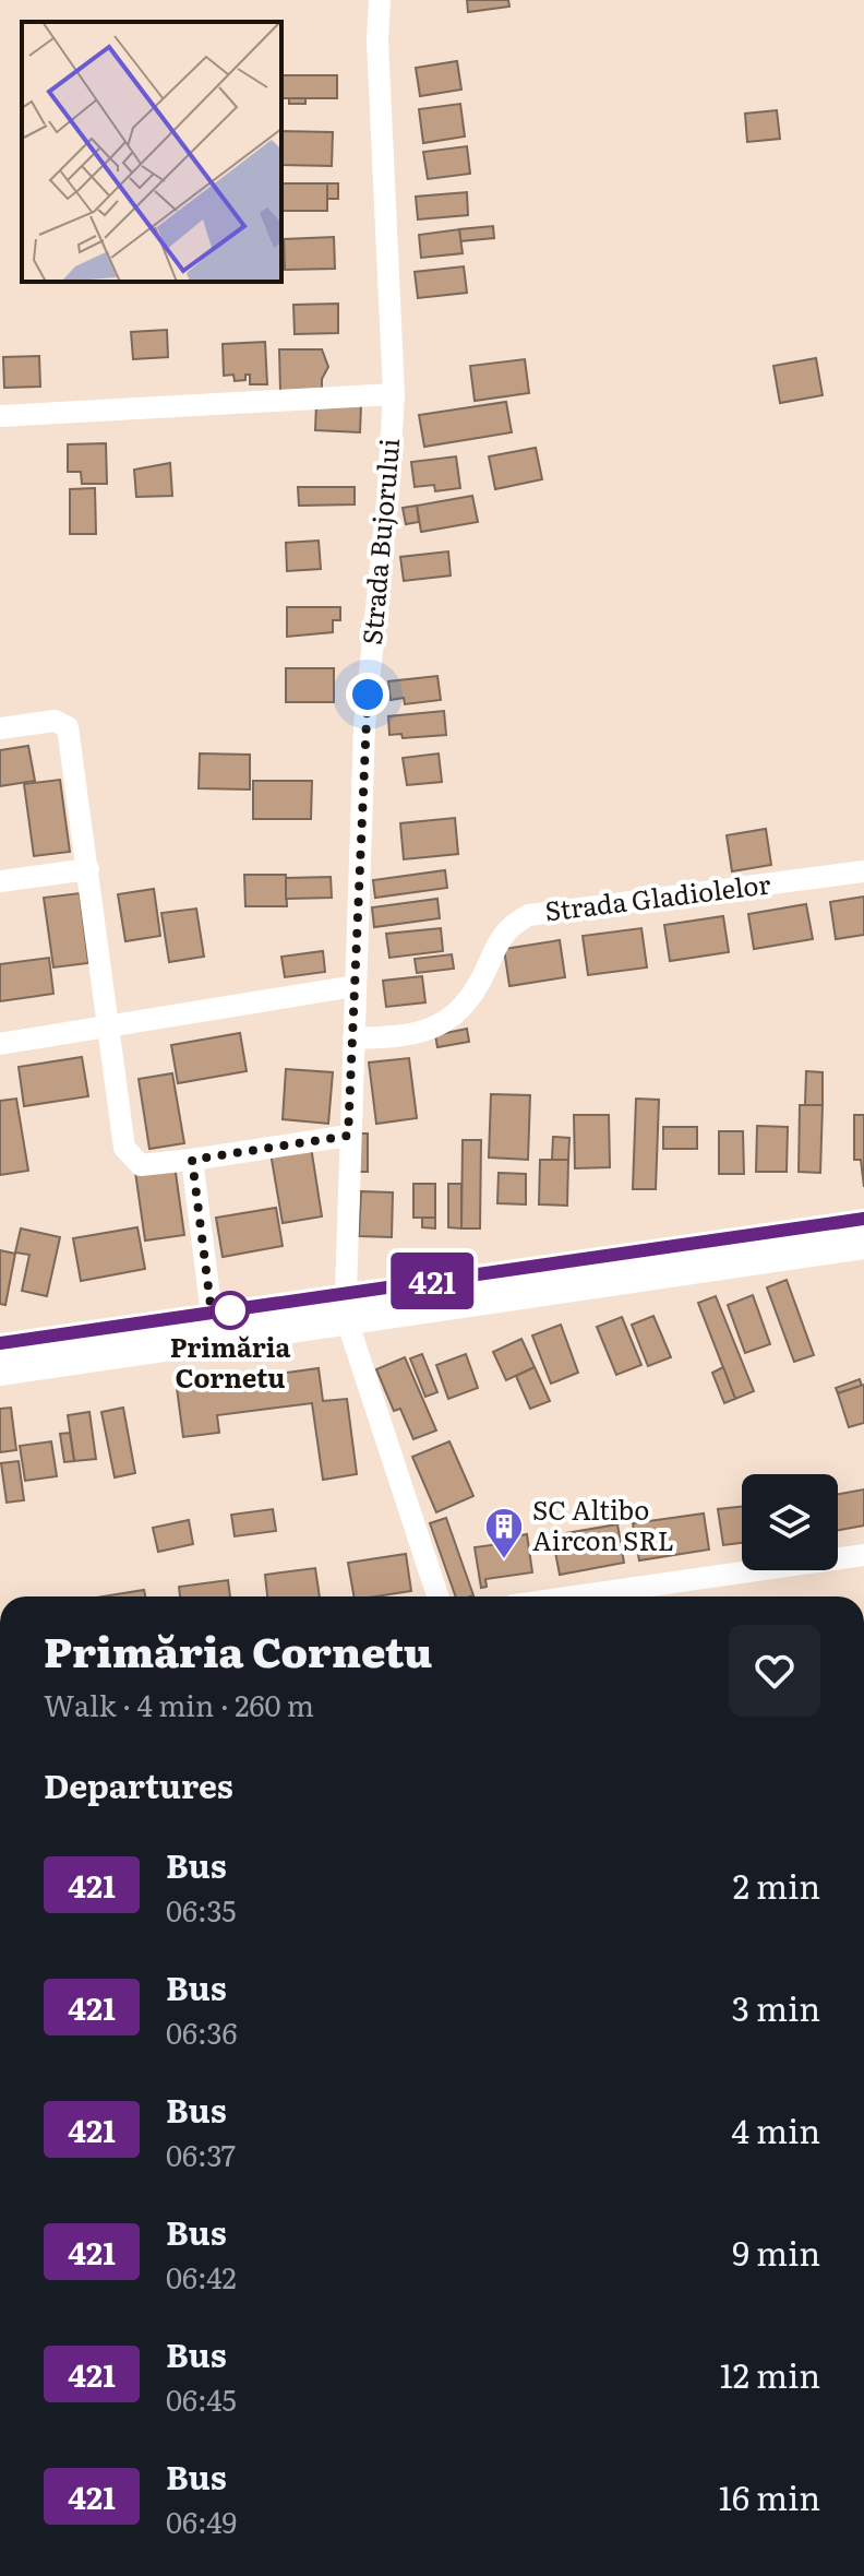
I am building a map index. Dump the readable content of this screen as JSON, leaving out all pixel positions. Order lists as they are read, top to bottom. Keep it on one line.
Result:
{"streets":{"street":["Strada Bujorului","Strada Gladiolelor"]},"crossings":[["Strada Bujorului","Strada Gladiolelor"]],"places":{"other":["Primăria Cornetu"],"building":["SC Altibo Aircon SRL"]},"lines":["bus line 421"],"page":{"on_map":"421","heading":[["Primăria Cornetu","Walk · 4 min · 260 m"],"Departures"],"list":[{"mark":"421","name":"Bus","note":"06:35","value":"2 min"},{"mark":"421","name":"Bus","note":"06:36","value":"3 min"},{"mark":"421","name":"Bus","note":"06:37","value":"4 min"},{"mark":"421","name":"Bus","note":"06:42","value":"9 min"},{"mark":"421","name":"Bus","note":"06:45","value":"12 min"},{"mark":"421","name":"Bus","note":"06:49","value":"16 min"}]}}
